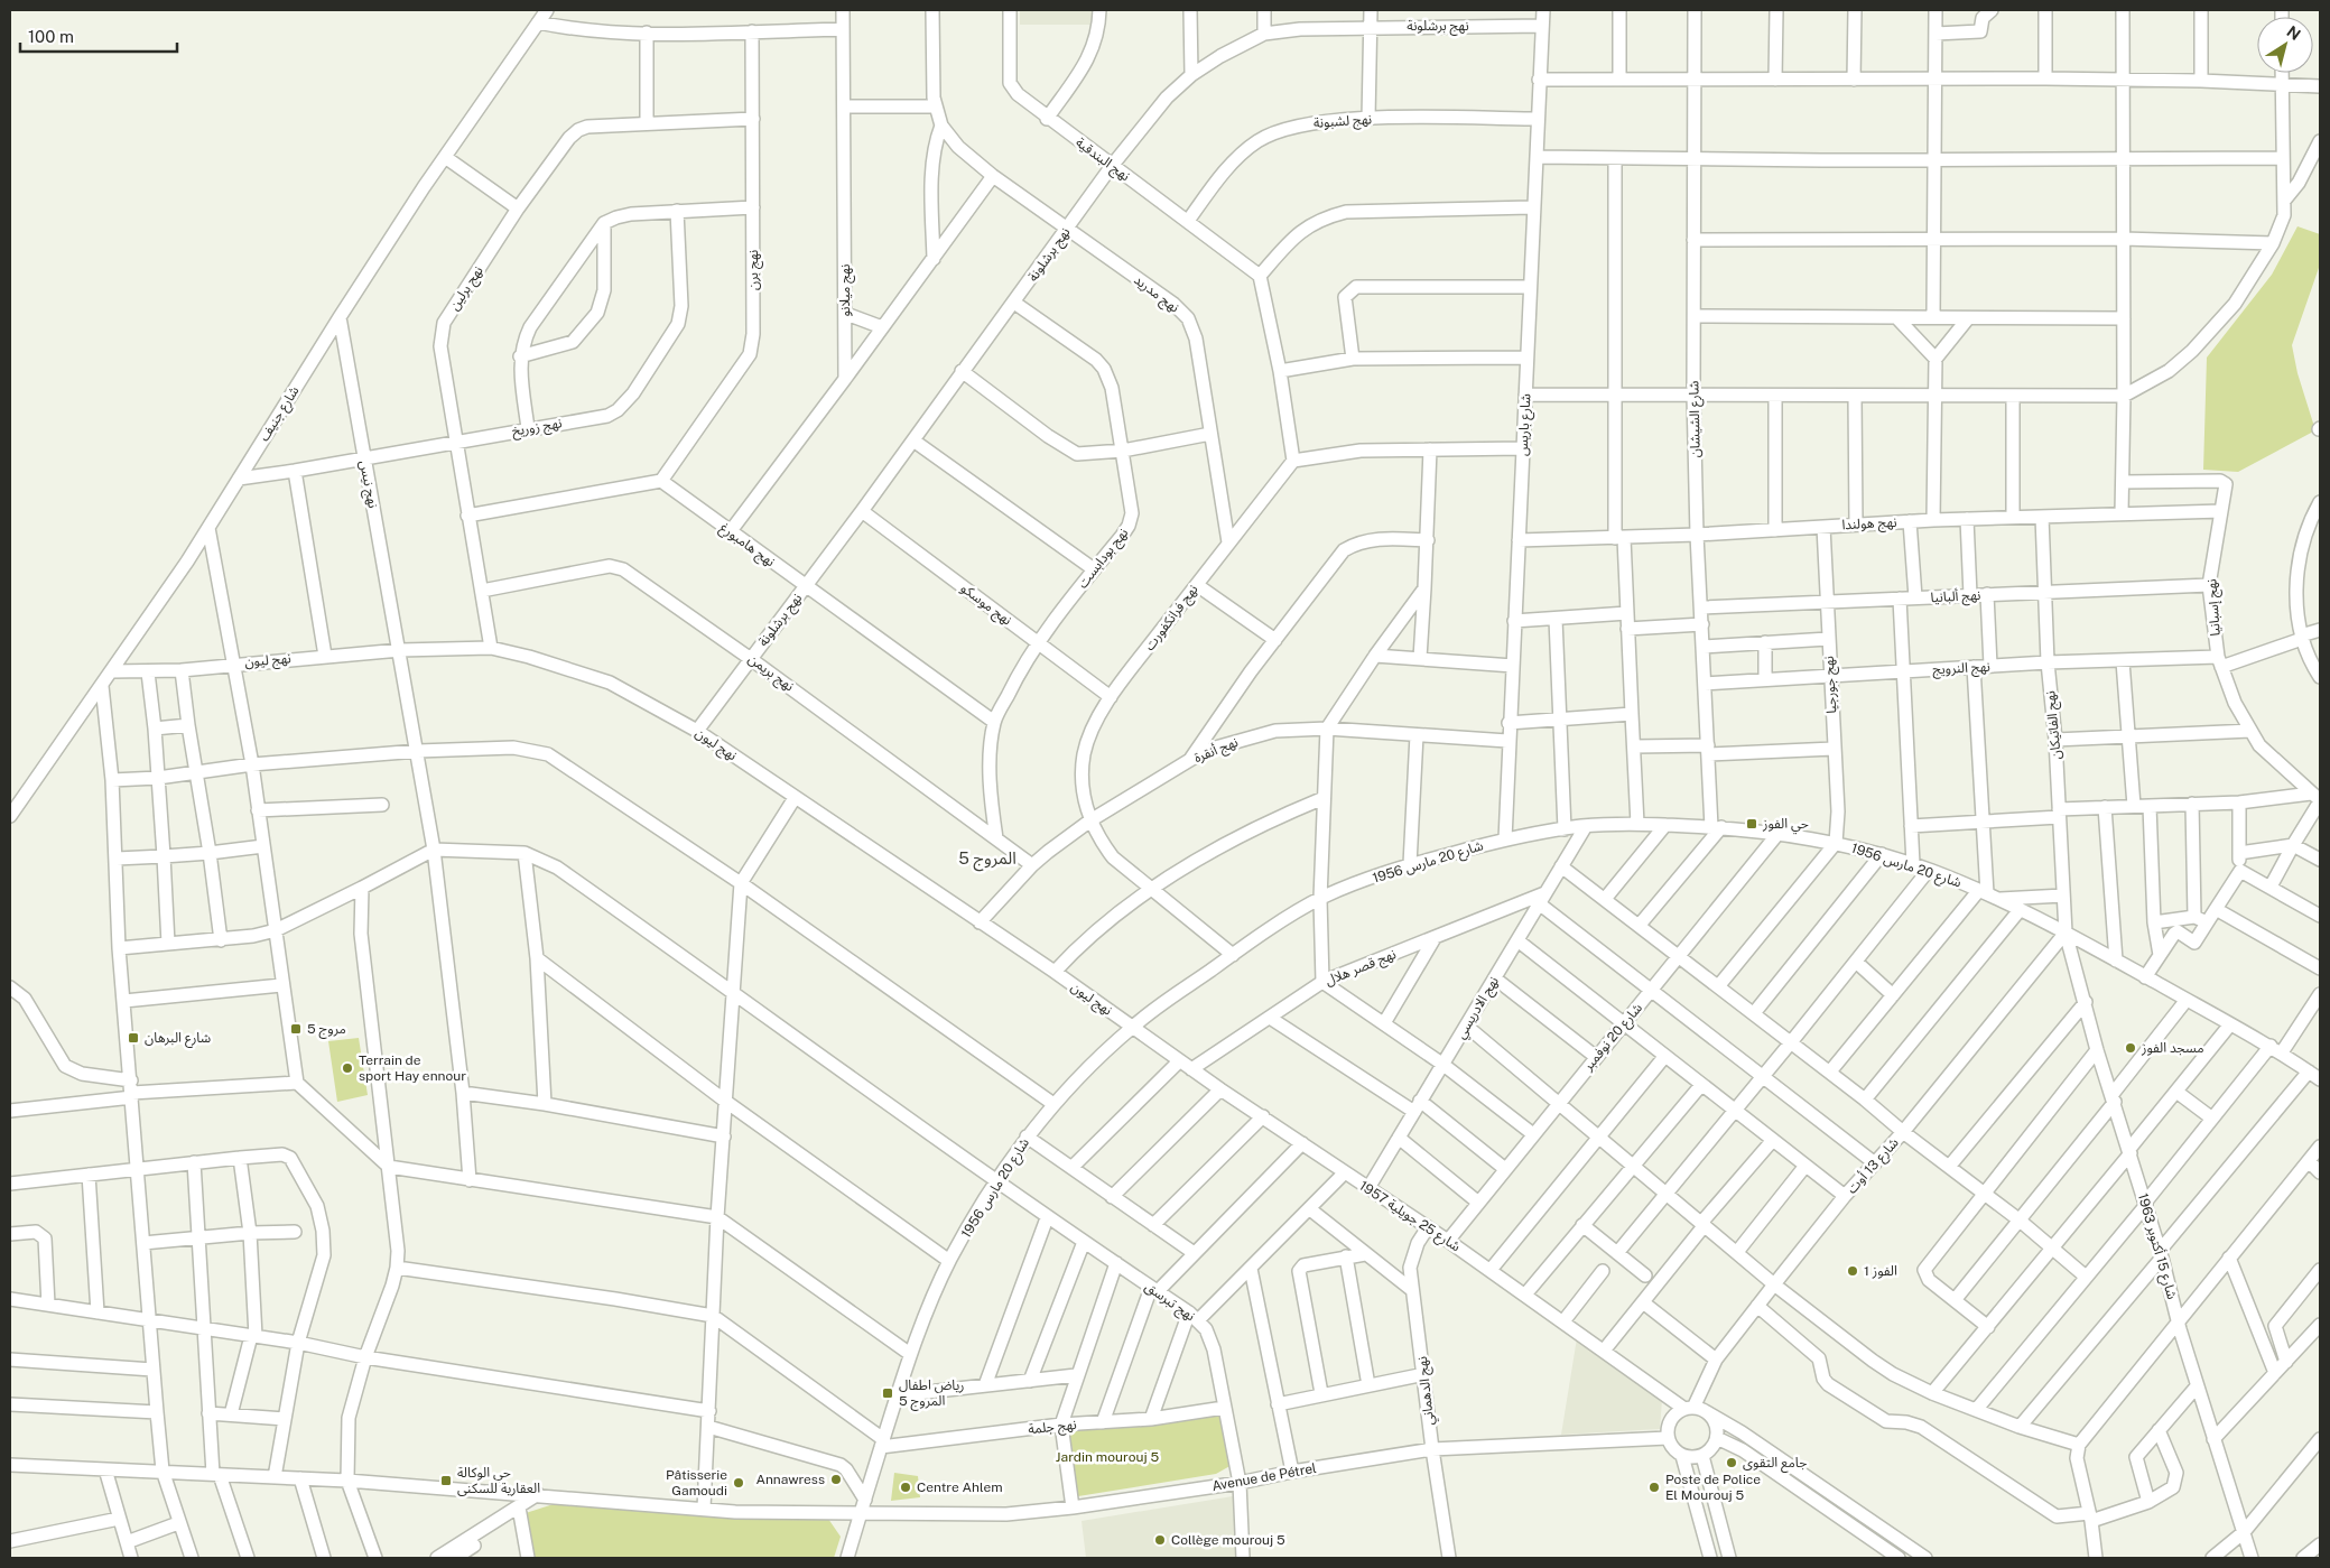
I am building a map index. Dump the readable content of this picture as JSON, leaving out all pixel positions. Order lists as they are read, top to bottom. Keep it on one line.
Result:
{"streets":{"street":["نهج برشلونة","نهج لشبونة","نهج البندقية","نهج برن","نهج برلين","نهج ميلانو","نهج مدريد","شارع جنيف","شارع الشيشان","شارع باريس","نهج زوريخ","نهج نيس","نهج هولندا","نهج هامبورغ","نهج بودابست","نهج ألبانيا","نهج موسكو","نهج إسبانيا","نهج فرانكفورت","نهج ليون","نهج النرويج","نهج بريمن","نهج جورجيا","نهج الفاتيكان","نهج أنقرة","شارع 20 مارس 1956","نهج قصر هلال","نهج الادريسي","شارع 20 نوفمبر","شارع 13 أوت","شارع 25 جويلية 1957","شارع 15 أكتوبر 1963","نهج تبرسق","نهج الدهماني","نهج جلمة","Avenue de Pétrel"]},"crossings":[["نهج برشلونة","نهج البندقية"],["نهج برشلونة","نهج مدريد"],["نهج برشلونة","شارع باريس"],["نهج برشلونة","نهج هامبورغ"],["نهج برشلونة","نهج بودابست"],["نهج برشلونة","نهج موسكو"],["نهج برشلونة","نهج ليون"],["نهج برشلونة","نهج بريمن"],["نهج لشبونة","نهج البندقية"],["نهج لشبونة","شارع باريس"],["نهج برن","نهج برلين"],["نهج برن","نهج هامبورغ"],["نهج برلين","نهج زوريخ"],["نهج برلين","نهج ليون"],["نهج برلين","نهج بريمن"],["نهج مدريد","نهج فرانكفورت"],["شارع جنيف","نهج زوريخ"],["شارع جنيف","نهج نيس"],["شارع جنيف","نهج ليون"],["شارع الشيشان","نهج هولندا"],["شارع الشيشان","نهج ألبانيا"],["شارع الشيشان","نهج النرويج"],["شارع الشيشان","شارع 20 مارس 1956"],["شارع باريس","نهج هولندا"],["شارع باريس","نهج أنقرة"],["شارع باريس","شارع 20 مارس 1956"],["نهج زوريخ","نهج نيس"],["نهج نيس","نهج ليون"],["نهج هولندا","نهج إسبانيا"],["نهج هولندا","نهج جورجيا"],["نهج هولندا","نهج الفاتيكان"],["نهج هامبورغ","نهج بودابست"],["نهج بودابست","نهج موسكو"],["نهج بودابست","نهج بريمن"],["نهج ألبانيا","نهج إسبانيا"],["نهج ألبانيا","نهج جورجيا"],["نهج ألبانيا","نهج الفاتيكان"],["نهج موسكو","نهج فرانكفورت"],["نهج إسبانيا","نهج النرويج"],["نهج فرانكفورت","نهج أنقرة"],["نهج فرانكفورت","شارع 20 مارس 1956"],["نهج ليون","نهج أنقرة"],["نهج ليون","شارع 20 مارس 1956"],["نهج ليون","شارع 25 جويلية 1957"],["نهج النرويج","نهج جورجيا"],["نهج النرويج","نهج الفاتيكان"],["نهج بريمن","نهج أنقرة"],["نهج جورجيا","شارع 20 مارس 1956"],["نهج الفاتيكان","شارع 20 مارس 1956"],["نهج الفاتيكان","شارع 13 أوت"],["نهج الفاتيكان","شارع 15 أكتوبر 1963"],["شارع 20 مارس 1956","نهج الادريسي"],["شارع 20 مارس 1956","شارع 20 نوفمبر"],["شارع 20 مارس 1956","شارع 13 أوت"],["شارع 20 مارس 1956","شارع 25 جويلية 1957"],["شارع 20 مارس 1956","شارع 15 أكتوبر 1963"],["شارع 20 مارس 1956","نهج تبرسق"],["شارع 20 مارس 1956","نهج جلمة"],["شارع 20 مارس 1956","Avenue de Pétrel"],["نهج قصر هلال","نهج الادريسي"],["نهج قصر هلال","شارع 25 جويلية 1957"],["نهج الادريسي","شارع 25 جويلية 1957"],["شارع 20 نوفمبر","شارع 25 جويلية 1957"],["شارع 13 أوت","شارع 25 جويلية 1957"],["شارع 13 أوت","شارع 15 أكتوبر 1963"],["شارع 13 أوت","Avenue de Pétrel"],["شارع 25 جويلية 1957","نهج الدهماني"],["شارع 25 جويلية 1957","Avenue de Pétrel"],["نهج تبرسق","نهج جلمة"],["نهج تبرسق","Avenue de Pétrel"],["نهج الدهماني","Avenue de Pétrel"]],"districts":["المروج 5"],"parks":["Jardin mourouj 5"],"places":{"transit":["حي الفوز","مروج 5","شارع البرهان","رياض اطفال المروج 5","حي الوكالة العقارية للسكنى"],"other":["مسجد الفوز","Terrain de sport Hay ennour","الفوز 1","جامع التقوى","Annawress","Pâtisserie Gamoudi","Centre Ahlem","Poste de Police El Mourouj 5","Collège mourouj 5"]},"scale_bar":"100 m","north":"top right"}
